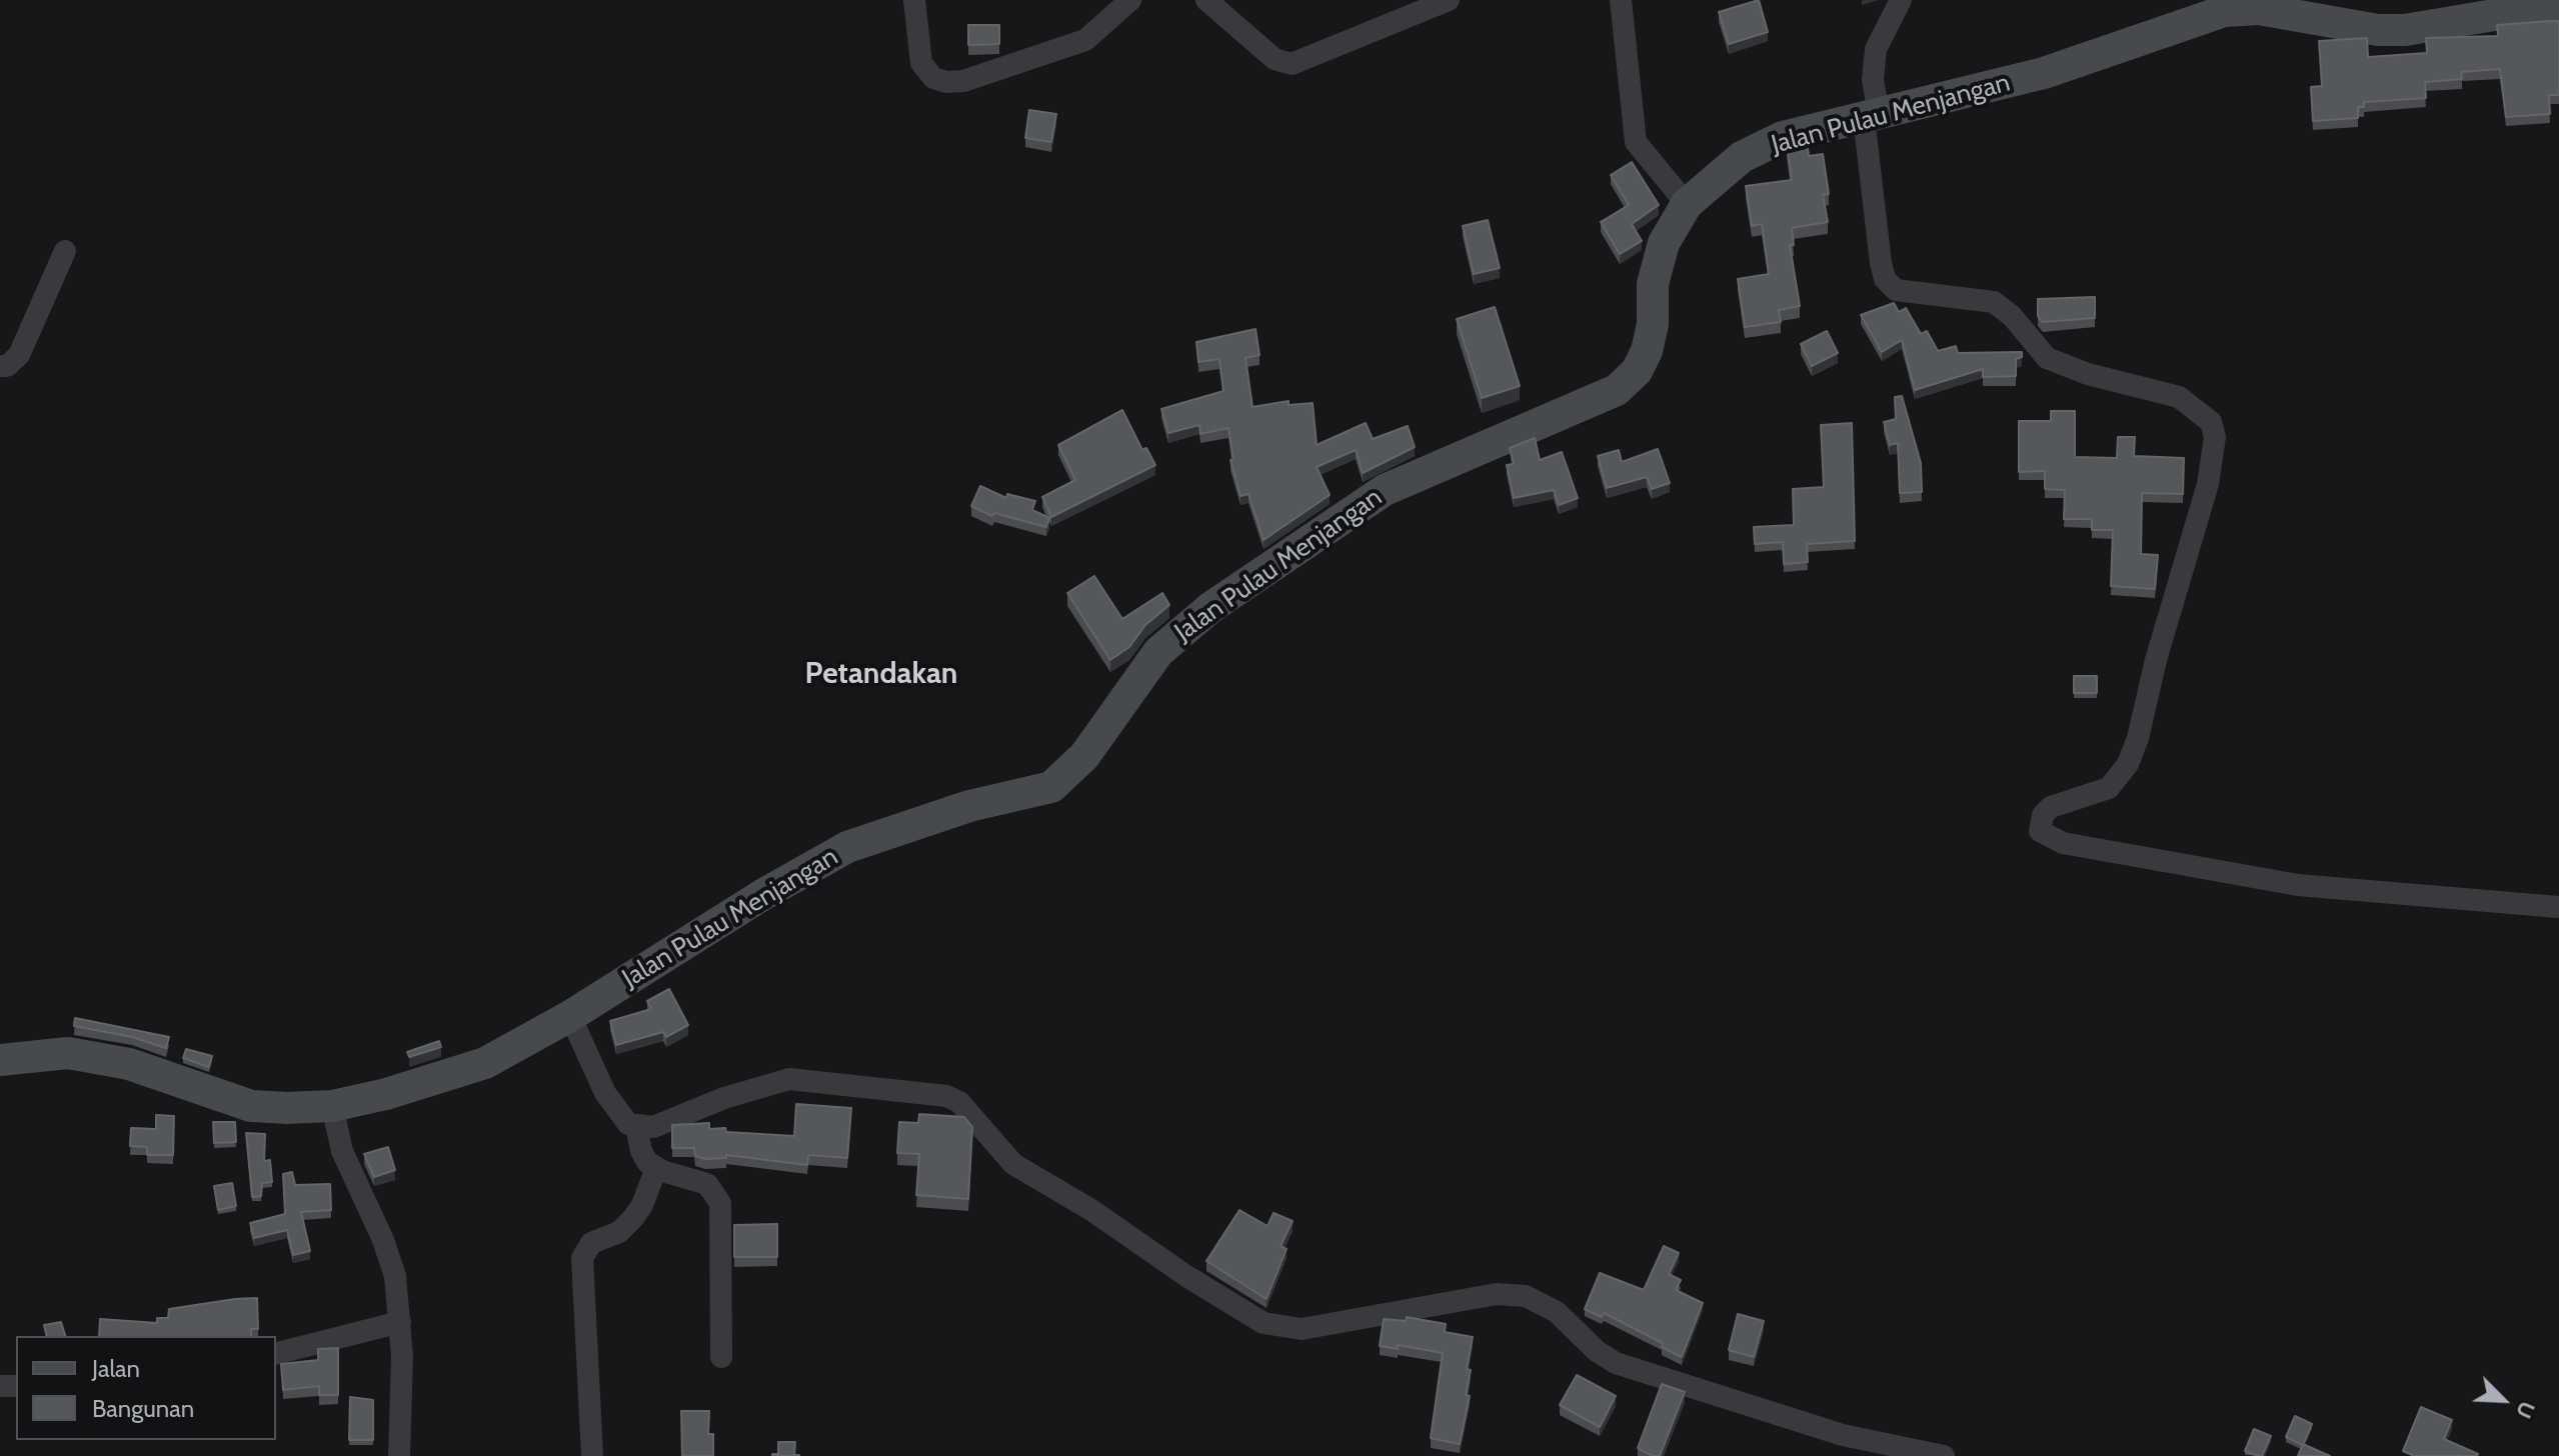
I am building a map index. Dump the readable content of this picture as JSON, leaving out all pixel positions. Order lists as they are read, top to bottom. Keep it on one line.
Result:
{"streets":{"street":["Jalan Pulau Menjangan"]},"districts":["Petandakan"],"legend":["Jalan","Bangunan"],"north":"bottom right"}
